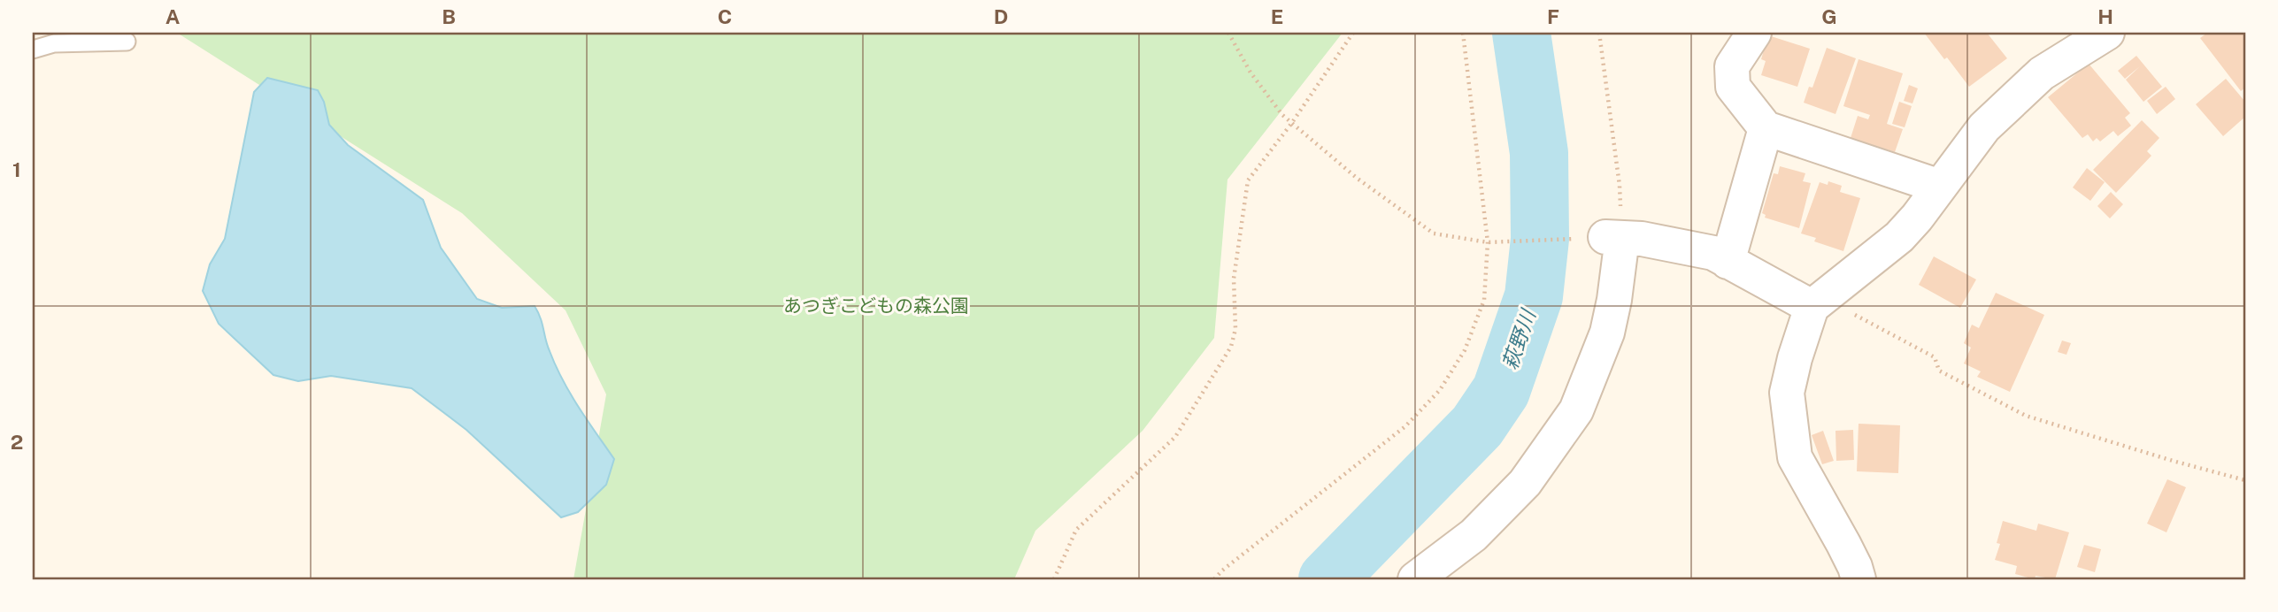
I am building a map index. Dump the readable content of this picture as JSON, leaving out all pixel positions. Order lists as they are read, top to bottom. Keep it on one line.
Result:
{"water":["萩野川"],"parks":["あつぎこどもの森公園"],"grid":{"columns":["A","B","C","D","E","F","G","H"],"rows":["1","2"]}}
